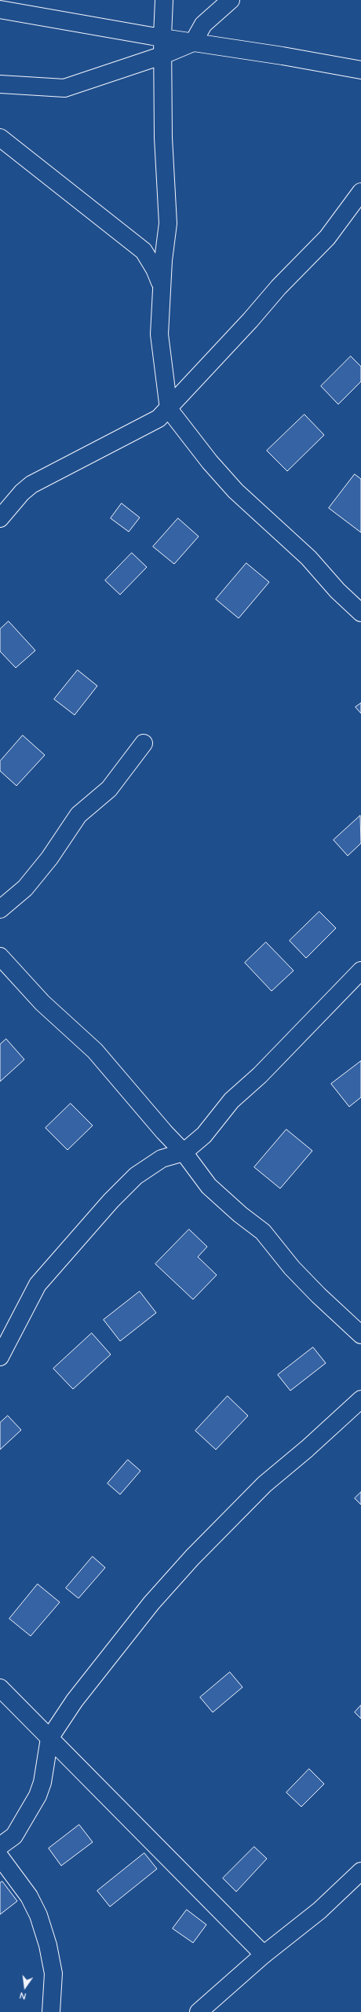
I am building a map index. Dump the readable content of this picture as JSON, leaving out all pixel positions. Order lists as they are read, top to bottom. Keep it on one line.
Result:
{"north":"bottom"}
